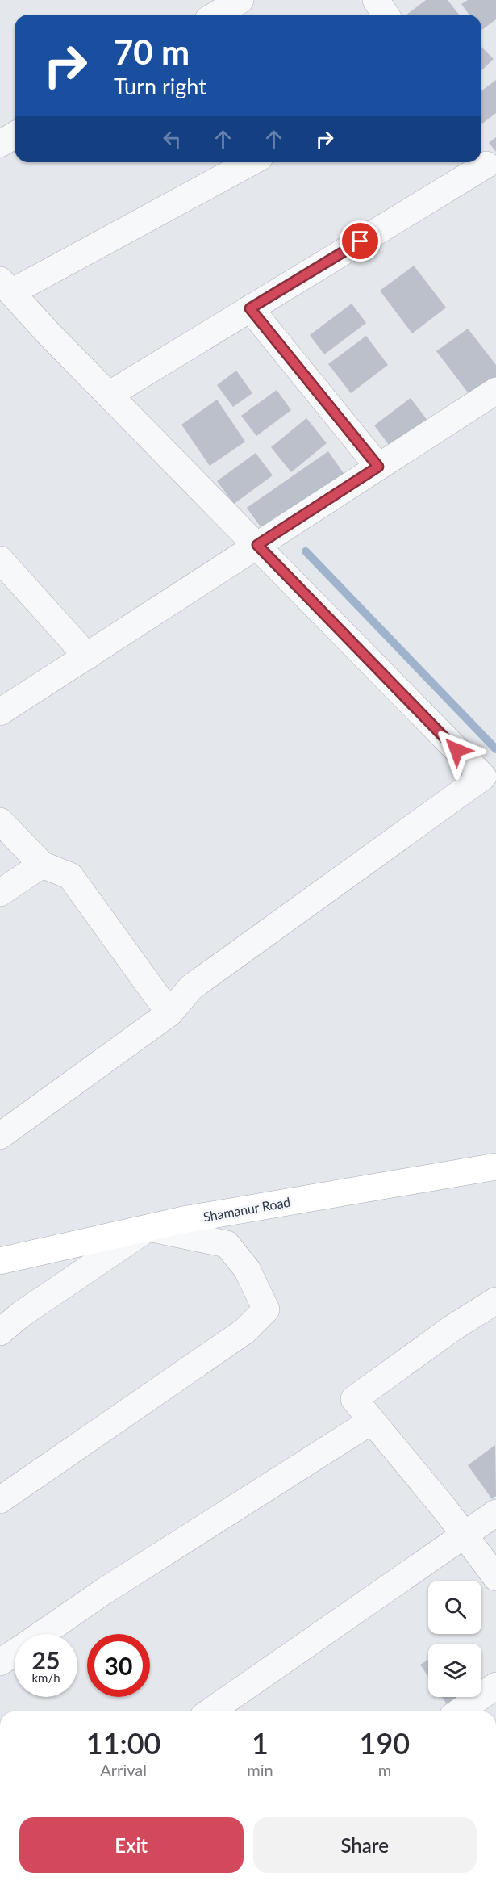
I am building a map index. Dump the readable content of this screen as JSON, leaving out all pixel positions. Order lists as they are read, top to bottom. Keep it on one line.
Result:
{"streets":{"main road":["Shamanur Road"]},"page":{"turn":["70 m","Turn right"],"speed":"25 km/h","limit":"30","eta":["11:00","Arrival","1","min","190","m"],"buttons":["Exit","Share"]}}
